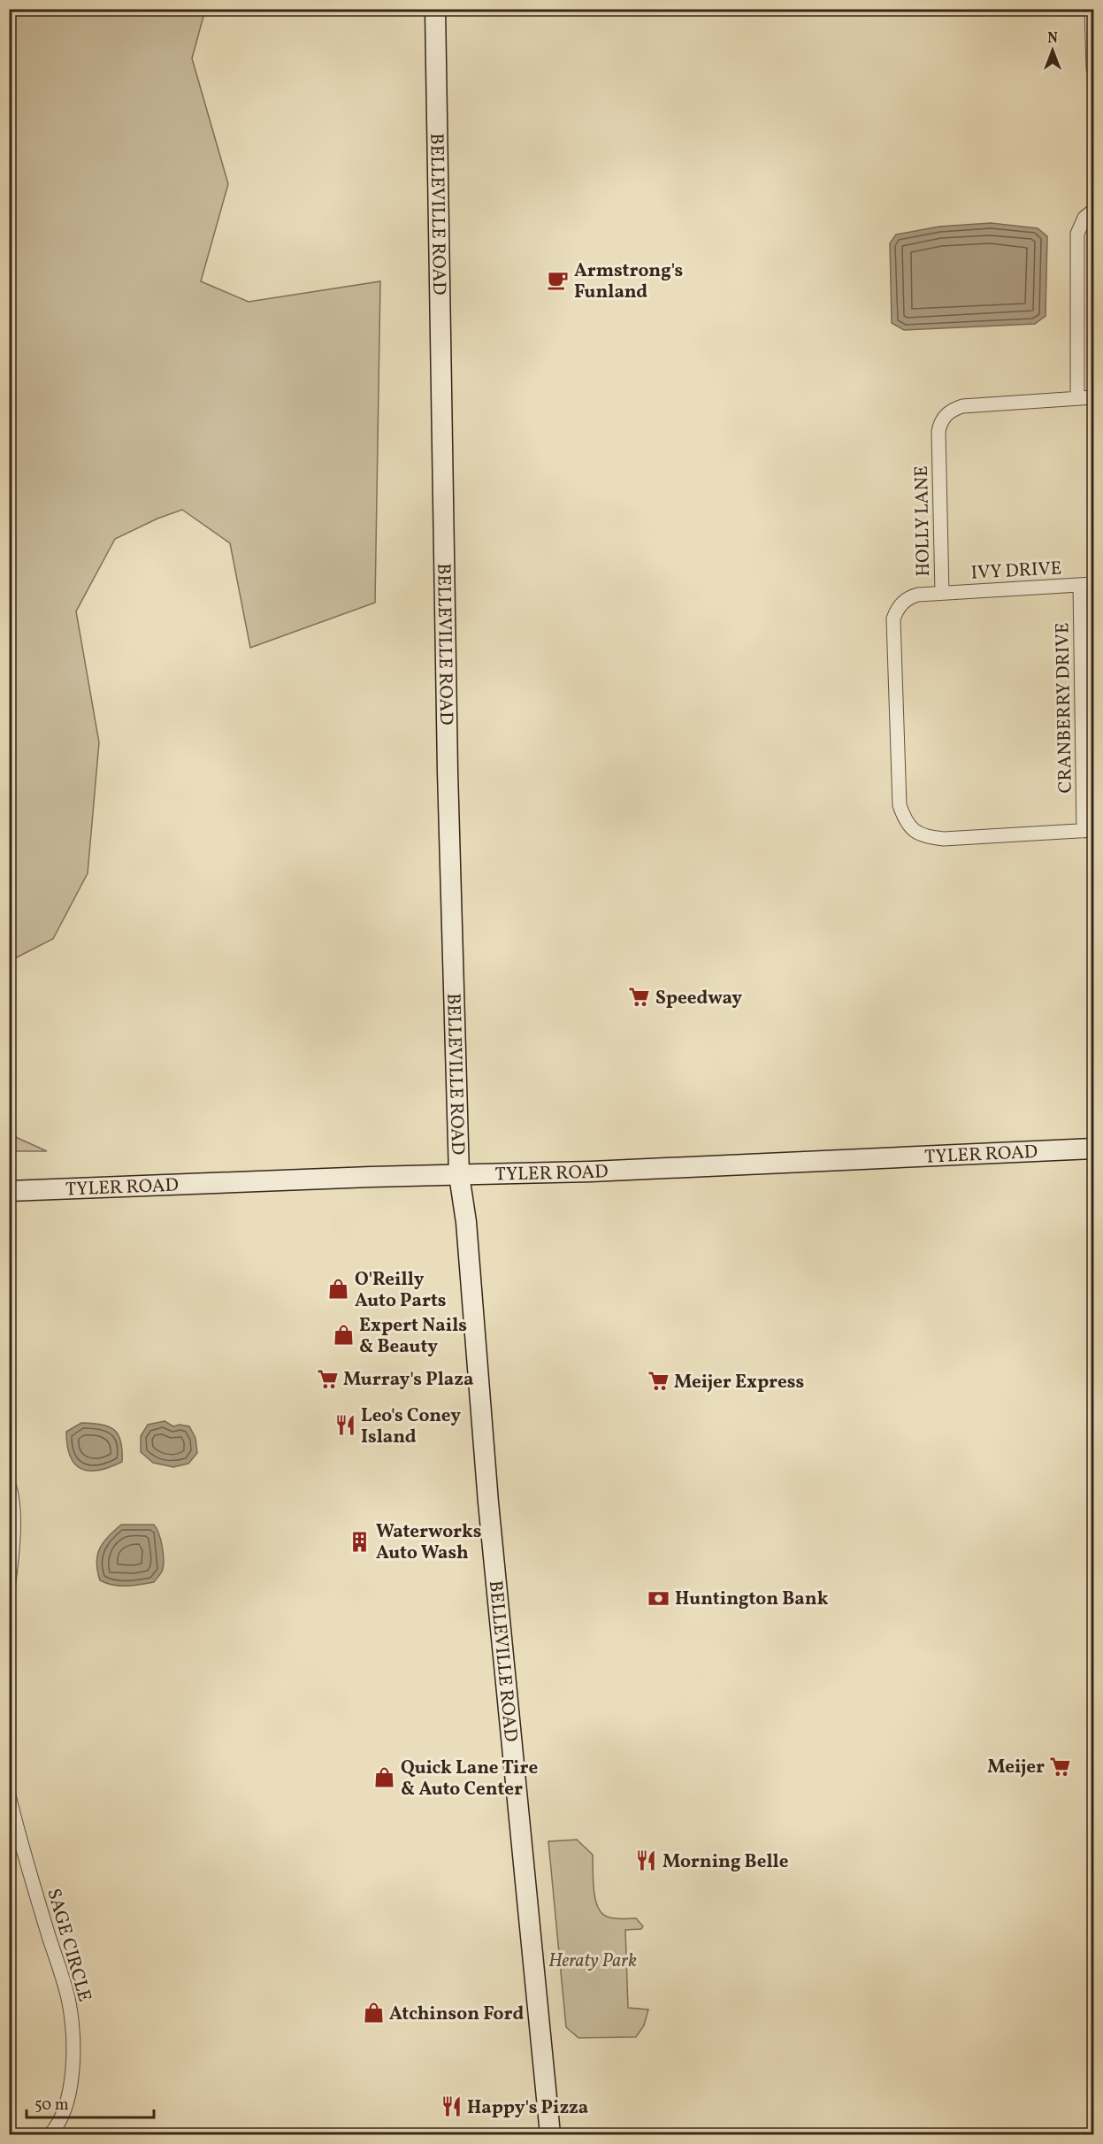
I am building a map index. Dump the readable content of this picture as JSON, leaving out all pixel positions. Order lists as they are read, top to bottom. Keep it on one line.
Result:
{"streets":{"main road":["BELLEVILLE ROAD","TYLER ROAD"],"street":["HOLLY LANE","IVY DRIVE","CRANBERRY DRIVE","SAGE CIRCLE"]},"crossings":[["BELLEVILLE ROAD","TYLER ROAD"],["HOLLY LANE","IVY DRIVE"],["HOLLY LANE","CRANBERRY DRIVE"],["IVY DRIVE","CRANBERRY DRIVE"]],"parks":["Heraty Park"],"places":{"cafe":["Armstrong's Funland"],"supermarket":["Speedway","Murray's Plaza","Meijer Express","Meijer"],"shop":["O'Reilly Auto Parts","Expert Nails & Beauty","Quick Lane Tire & Auto Center","Atchinson Ford"],"restaurant":["Leo's Coney Island","Morning Belle","Happy's Pizza"],"building":["Waterworks Auto Wash"],"bank":["Huntington Bank"]},"scale_bar":"50 m","north":"top"}
